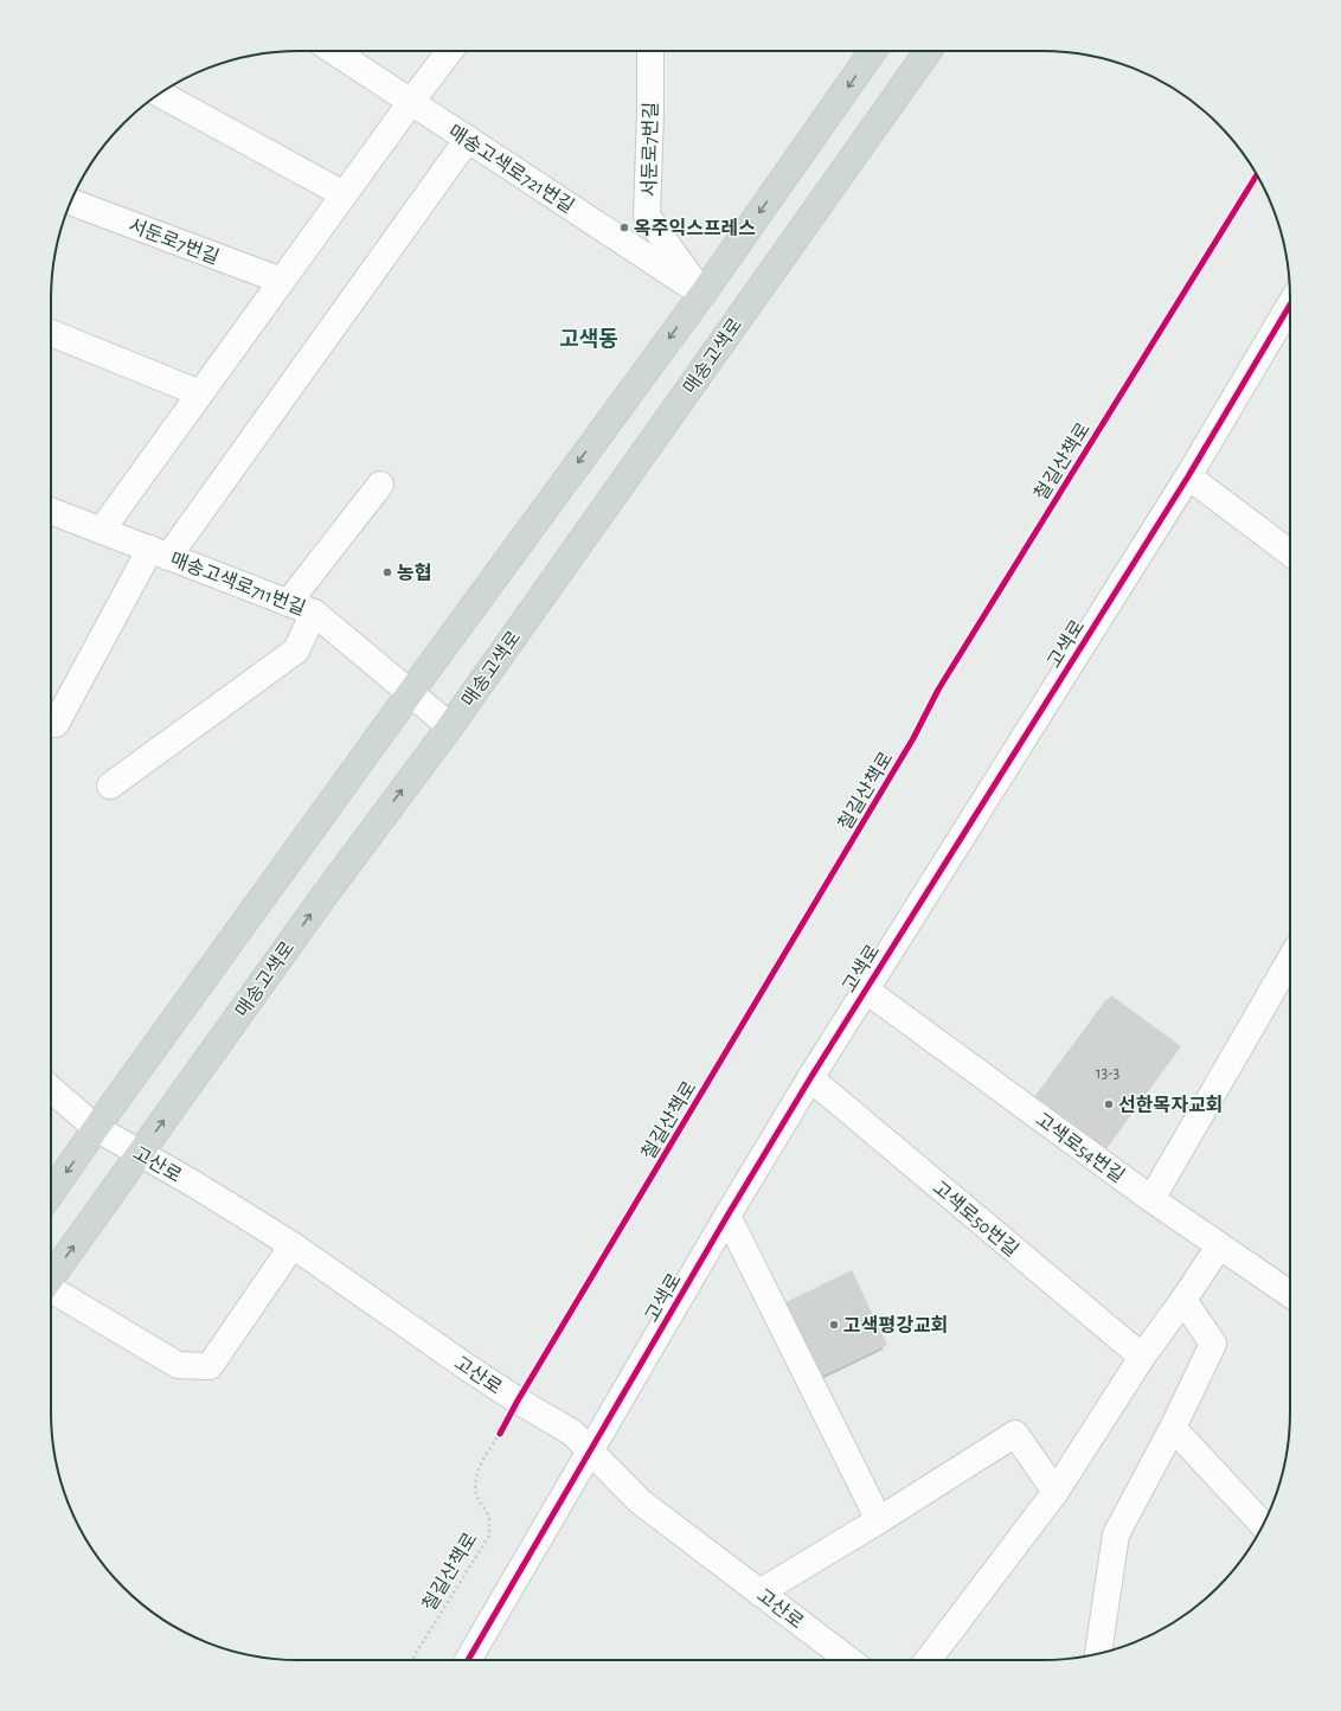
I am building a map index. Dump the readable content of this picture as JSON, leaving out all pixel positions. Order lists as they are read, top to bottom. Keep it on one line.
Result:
{"streets":{"main road":["매송고색로"],"street":["서둔로7번길","매송고색로721번길","매송고색로711번길","고색로","고색로54번길","고산로","고색로50번길"],"cycle path":["철길산책로"]},"crossings":[["서둔로7번길","매송고색로721번길"],["매송고색로","매송고색로711번길"],["매송고색로","고산로"],["철길산책로","고산로"],["고색로","고색로54번길"],["고색로","고산로"],["고색로","고색로50번길"]],"districts":["고색동"],"places":["옥주익스프레스","농협","선한목자교회","고색평강교회"],"house_numbers":["13-3"]}
